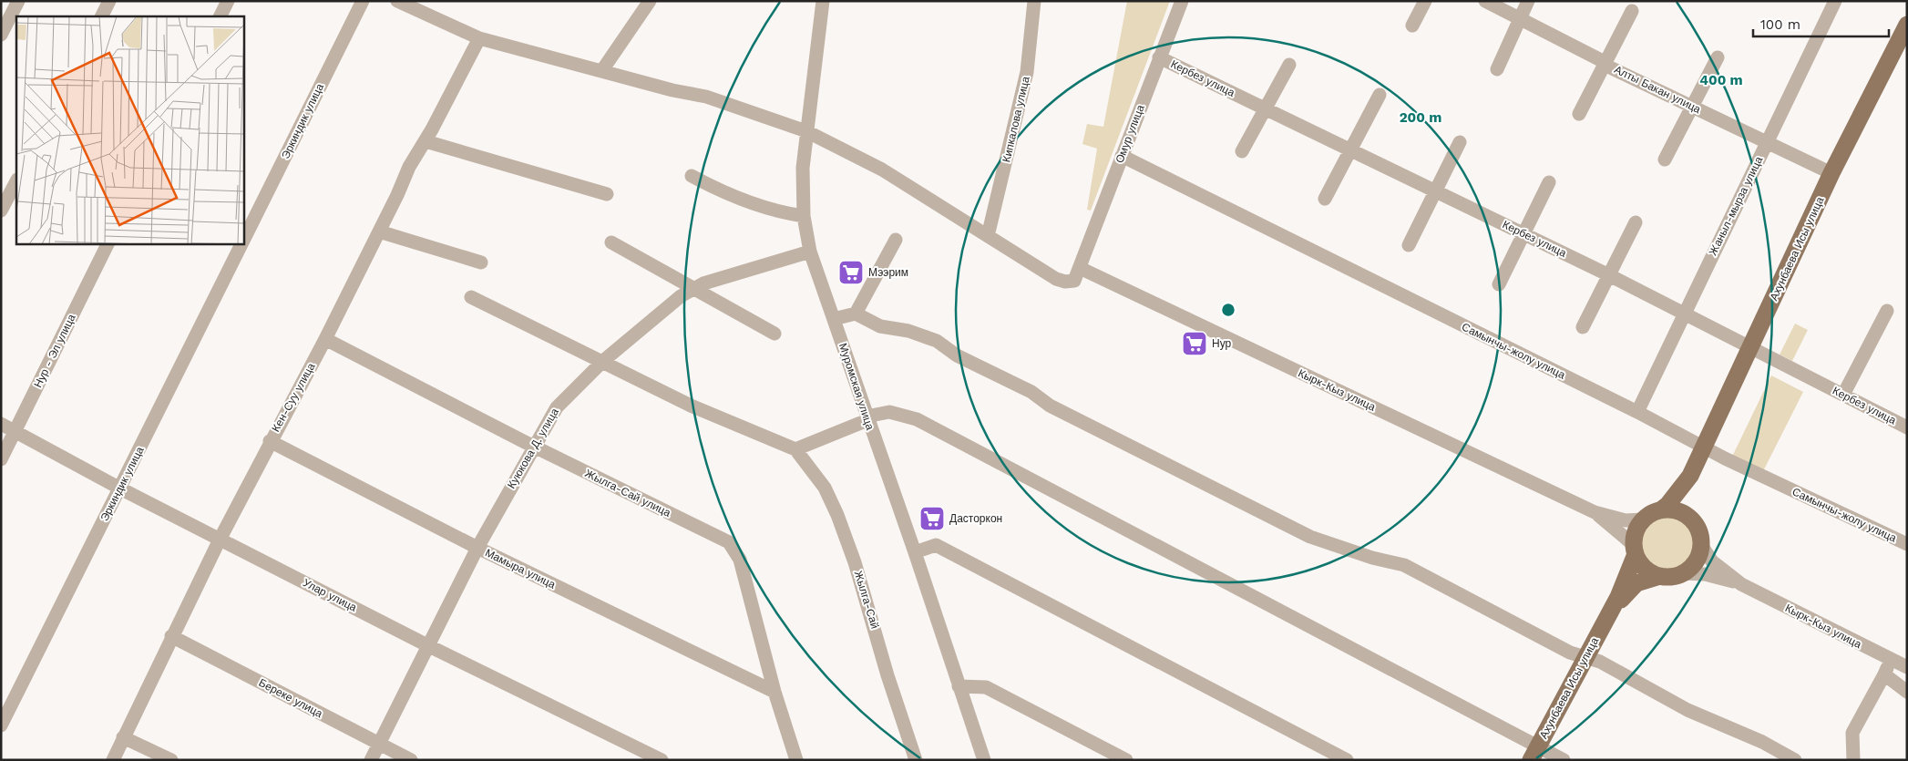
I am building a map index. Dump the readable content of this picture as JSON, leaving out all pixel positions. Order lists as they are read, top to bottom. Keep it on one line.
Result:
{"streets":{"main road":["Ахунбаева Исы улица"],"street":["Кербез улица","Алты Бакан улица","Кипкалова улица","Эркиндик улица","Омур улица","Жаныл-мырза улица","Нур - Эл улица","Самынчы-жолу улица","Муромская улица","Кырк-Кыз улица","Кен-Суу улица","Куюкова Д. улица","Жылга-Сай улица","Мамыра улица","Улар улица","Жылга-Сай","Береке улица"]},"crossings":[["Кербез улица","Омур улица"],["Кербез улица","Жаныл-мырза улица"],["Кербез улица","Ахунбаева Исы улица"],["Алты Бакан улица","Жаныл-мырза улица"],["Алты Бакан улица","Ахунбаева Исы улица"],["Эркиндик улица","Улар улица"],["Омур улица","Самынчы-жолу улица"],["Омур улица","Кырк-Кыз улица"],["Жаныл-мырза улица","Самынчы-жолу улица"],["Ахунбаева Исы улица","Самынчы-жолу улица"],["Ахунбаева Исы улица","Кырк-Кыз улица"],["Нур - Эл улица","Улар улица"],["Муромская улица","Куюкова Д. улица"],["Кен-Суу улица","Жылга-Сай улица"],["Кен-Суу улица","Мамыра улица"],["Кен-Суу улица","Улар улица"],["Кен-Суу улица","Береке улица"],["Куюкова Д. улица","Жылга-Сай улица"],["Куюкова Д. улица","Мамыра улица"],["Куюкова Д. улица","Улар улица"],["Куюкова Д. улица","Береке улица"],["Жылга-Сай улица","Мамыра улица"]],"places":{"supermarket":["Мээрим","Нур","Дасторкон"]},"scale_bar":"100 m","rings":["400 m","200 m"]}
